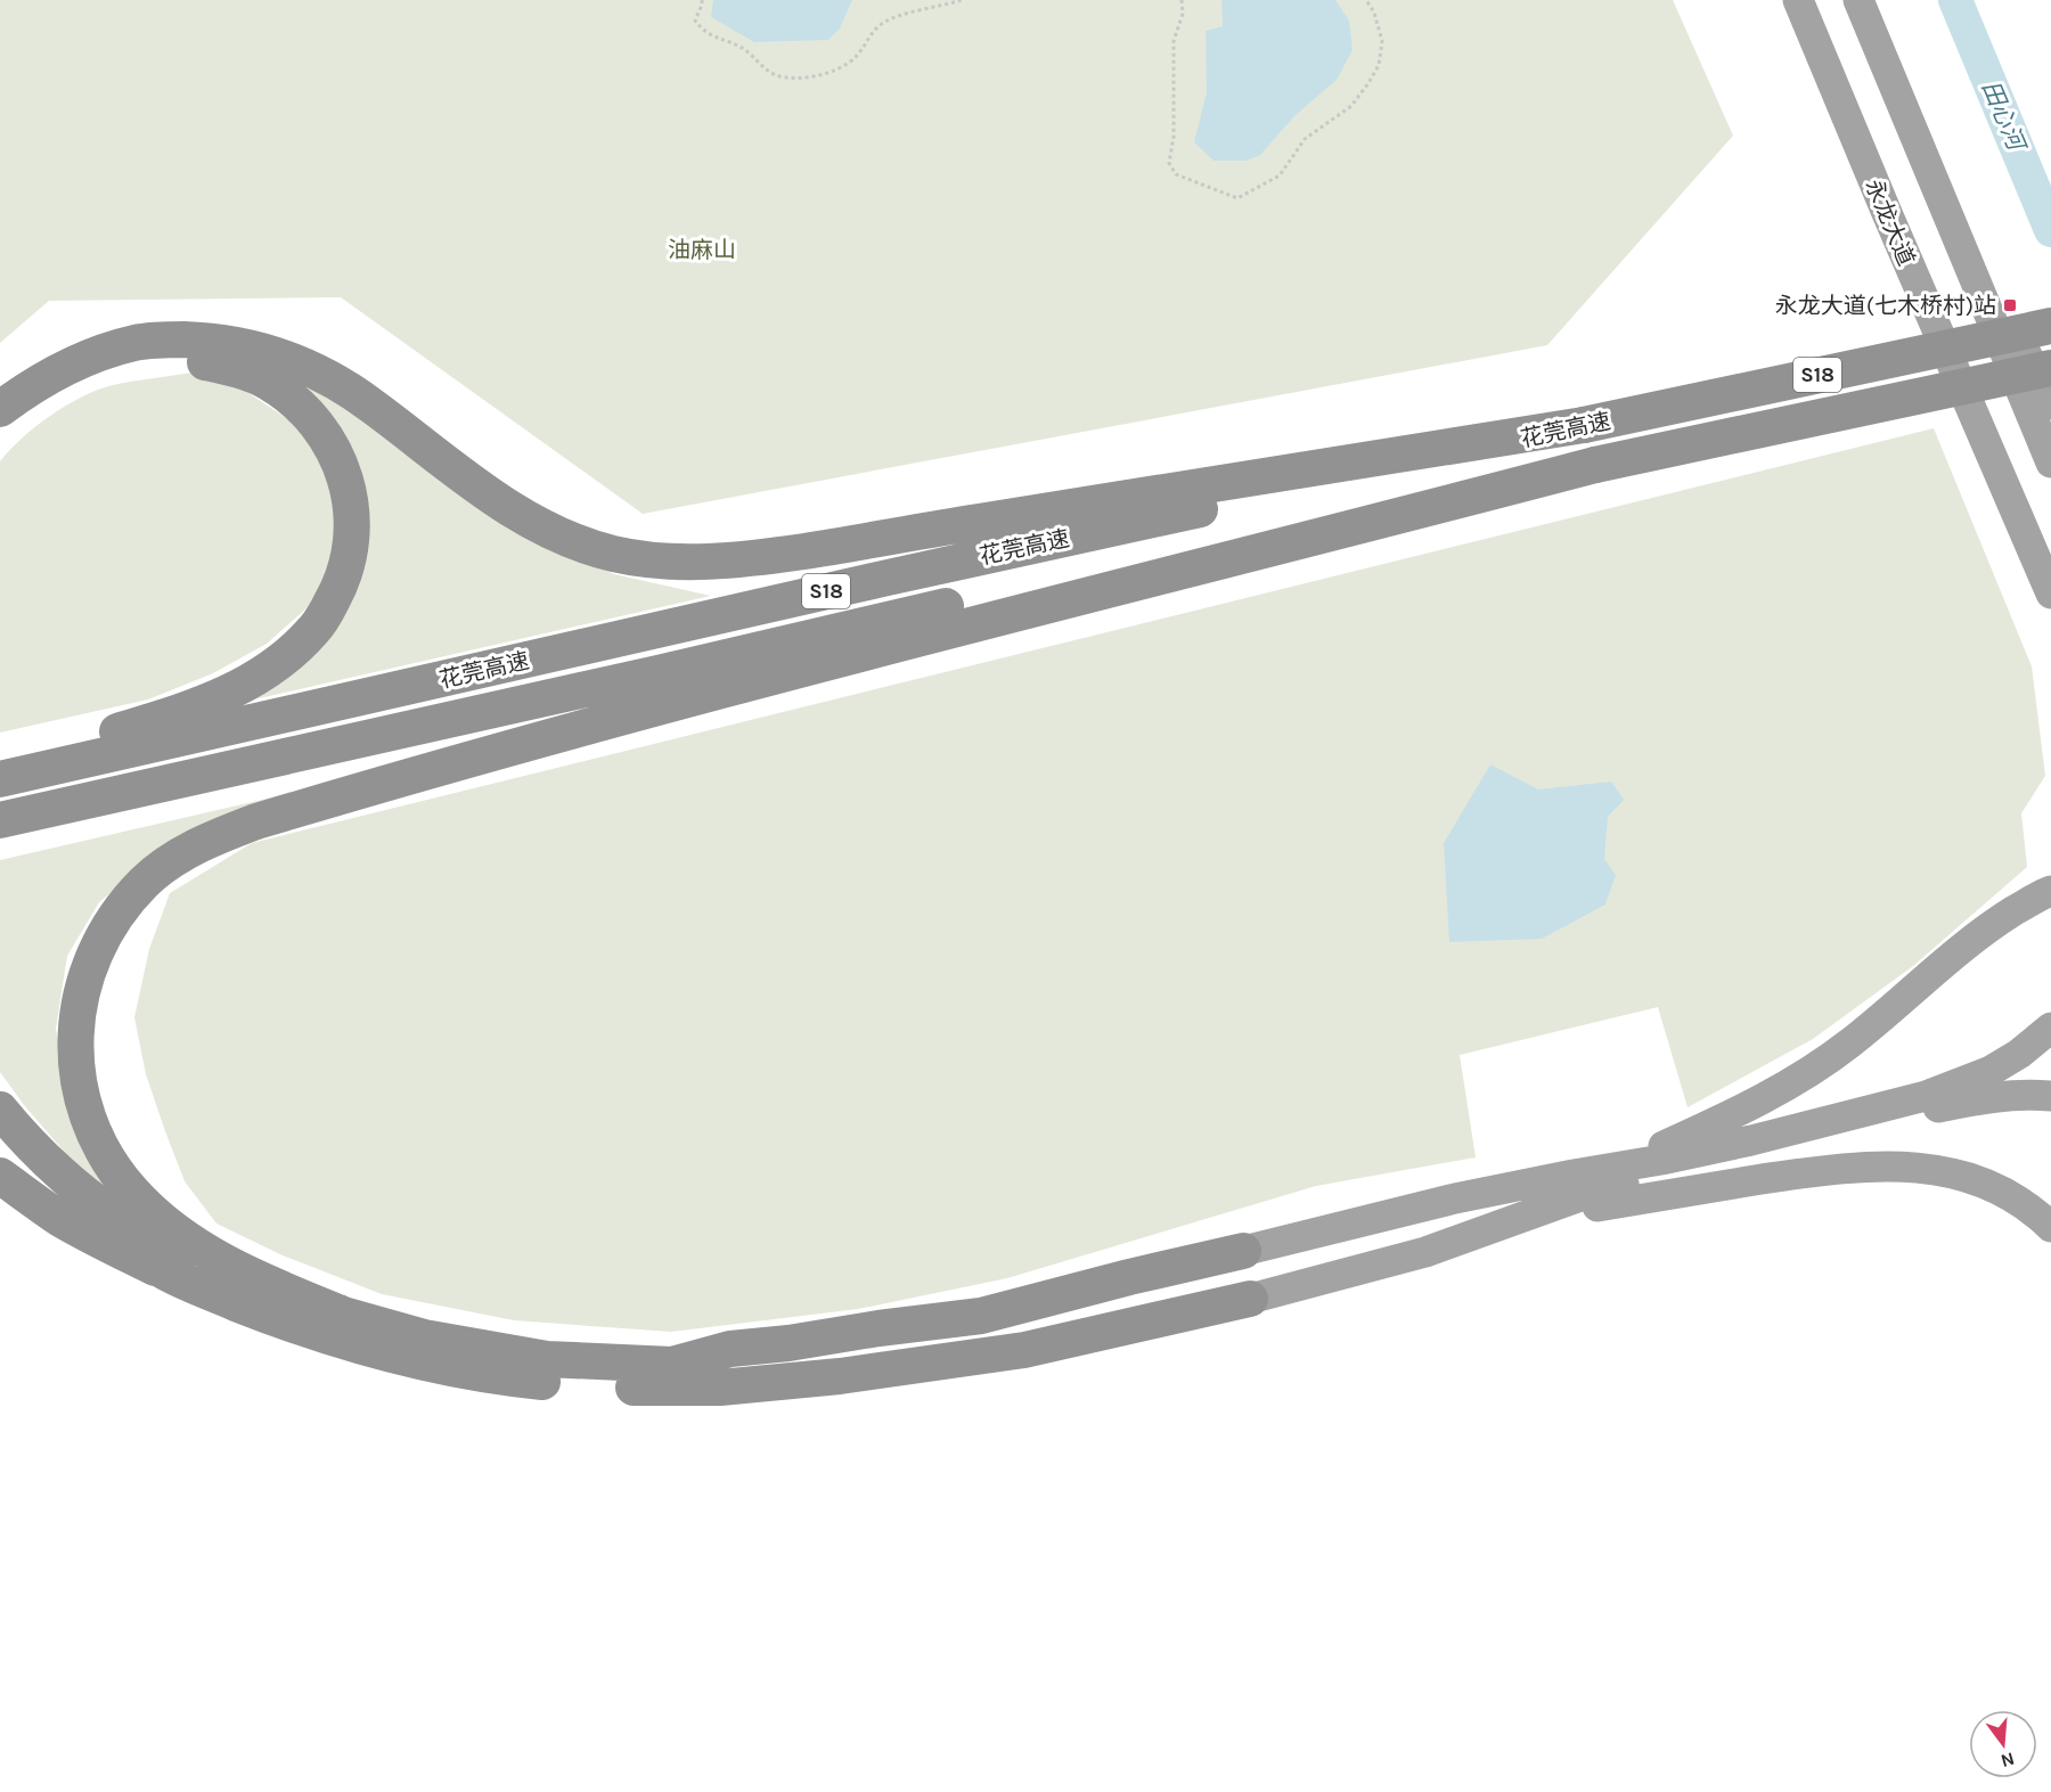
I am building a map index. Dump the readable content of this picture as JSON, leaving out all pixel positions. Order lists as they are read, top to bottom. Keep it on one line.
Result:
{"streets":{"highway":["S18","花莞高速"],"main road":["永龙大道"]},"water":["田心河"],"parks":["油麻山"],"places":{"transit":["永龙大道(七木桥村)站"]},"north":"bottom"}
